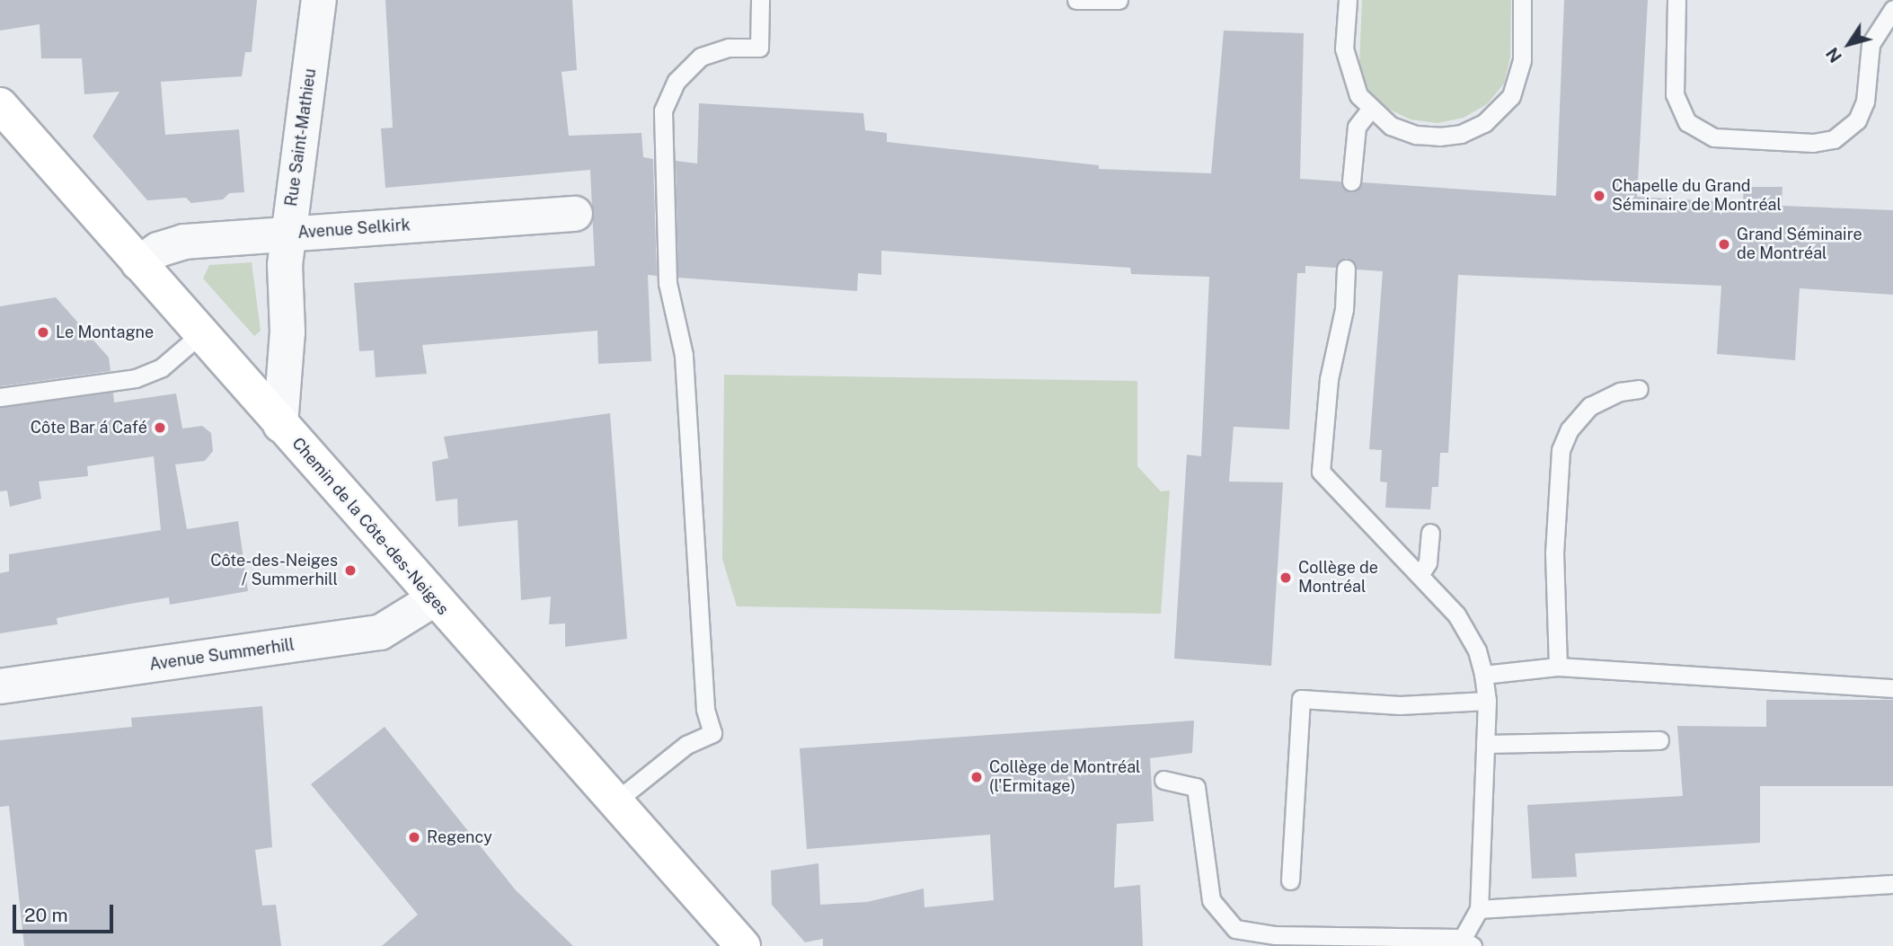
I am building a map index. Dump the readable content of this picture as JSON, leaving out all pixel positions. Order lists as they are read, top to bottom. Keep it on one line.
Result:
{"streets":{"main road":["Chemin de la Côte-des-Neiges"],"street":["Rue Saint-Mathieu","Avenue Selkirk","Avenue Summerhill"]},"crossings":[["Rue Saint-Mathieu","Avenue Selkirk"],["Rue Saint-Mathieu","Chemin de la Côte-des-Neiges"],["Avenue Selkirk","Chemin de la Côte-des-Neiges"],["Chemin de la Côte-des-Neiges","Avenue Summerhill"]],"places":["Chapelle du Grand Séminaire de Montréal","Grand Séminaire de Montréal","Le Montagne","Côte Bar á Café","Côte-des-Neiges / Summerhill","Collège de Montréal","Collège de Montréal (l'Ermitage)","Regency"],"scale_bar":"20 m","north":"bottom left"}
